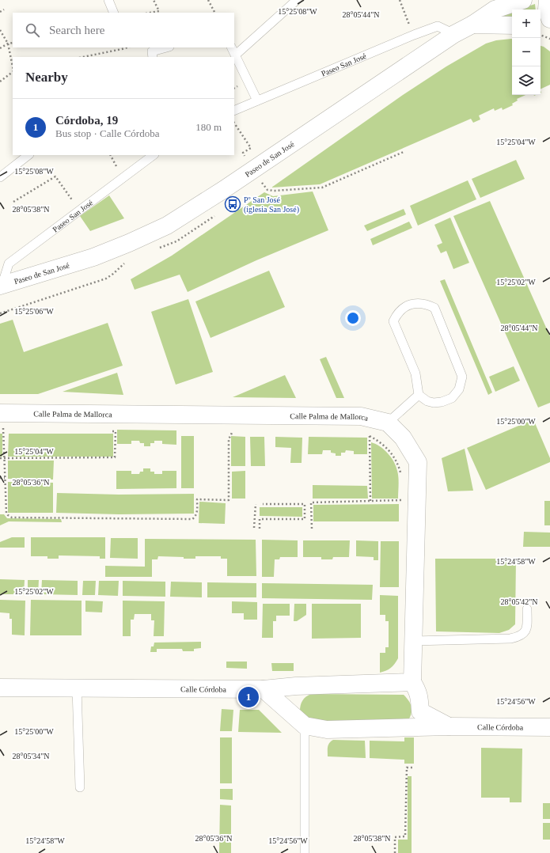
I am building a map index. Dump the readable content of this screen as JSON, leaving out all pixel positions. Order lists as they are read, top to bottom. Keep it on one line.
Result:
{"streets":{"street":["Paseo de San José","Calle Palma de Mallorca","Calle Córdoba"],"lane":["Paseo San José"]},"crossings":[["Paseo San José","Paseo de San José"]],"places":{"bus stop":["Pº San José (iglesia San José)"]},"page":{"map_buttons":["+","−"],"search":"Search here","heading":"Nearby","list":[{"mark":"1","name":"Córdoba, 19","note":"Bus stop · Calle Córdoba","value":"180 m"}],"pins":"1"},"coordinates":["15°25'08\"W","28°05'44\"N","15°25'04\"W","28°05'38\"N","15°25'02\"W","15°25'06\"W","15°25'00\"W","28°05'36\"N","15°24'58\"W","28°05'42\"N","15°24'56\"W","28°05'34\"N"]}
